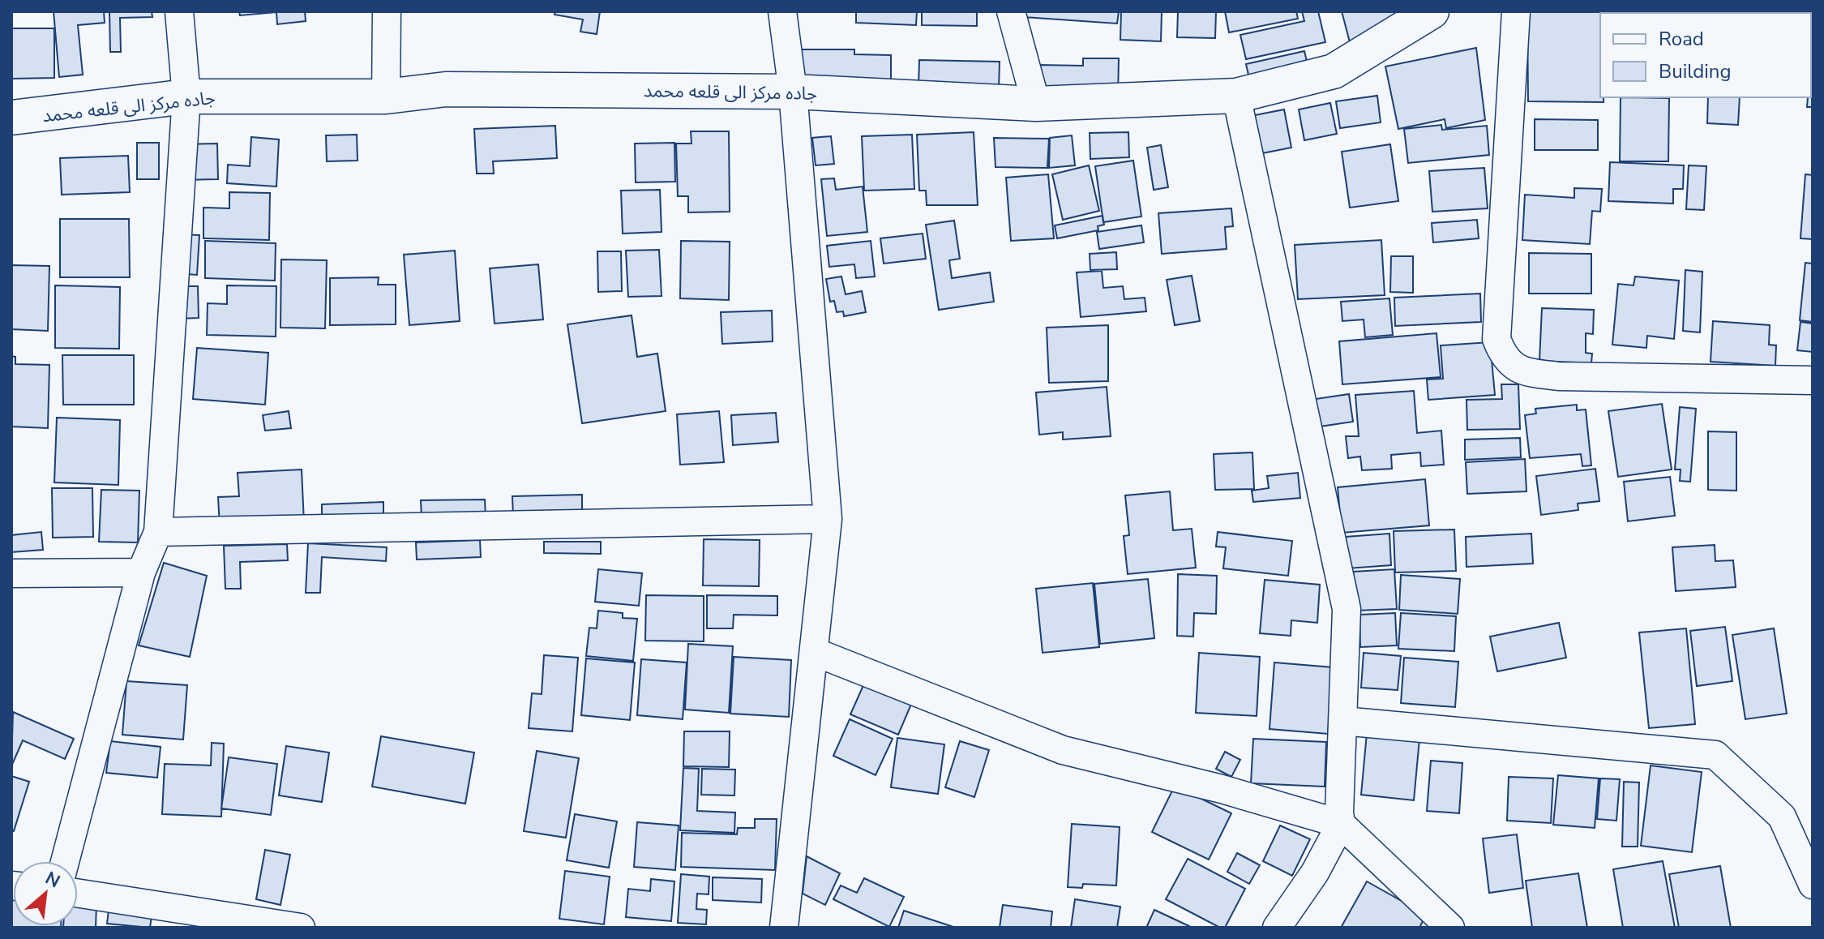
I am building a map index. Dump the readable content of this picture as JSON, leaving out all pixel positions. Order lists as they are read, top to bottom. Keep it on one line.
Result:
{"streets":{"street":["جاده مرکز الی قلعه محمد"]},"legend":["Road","Building"],"north":"top right"}
